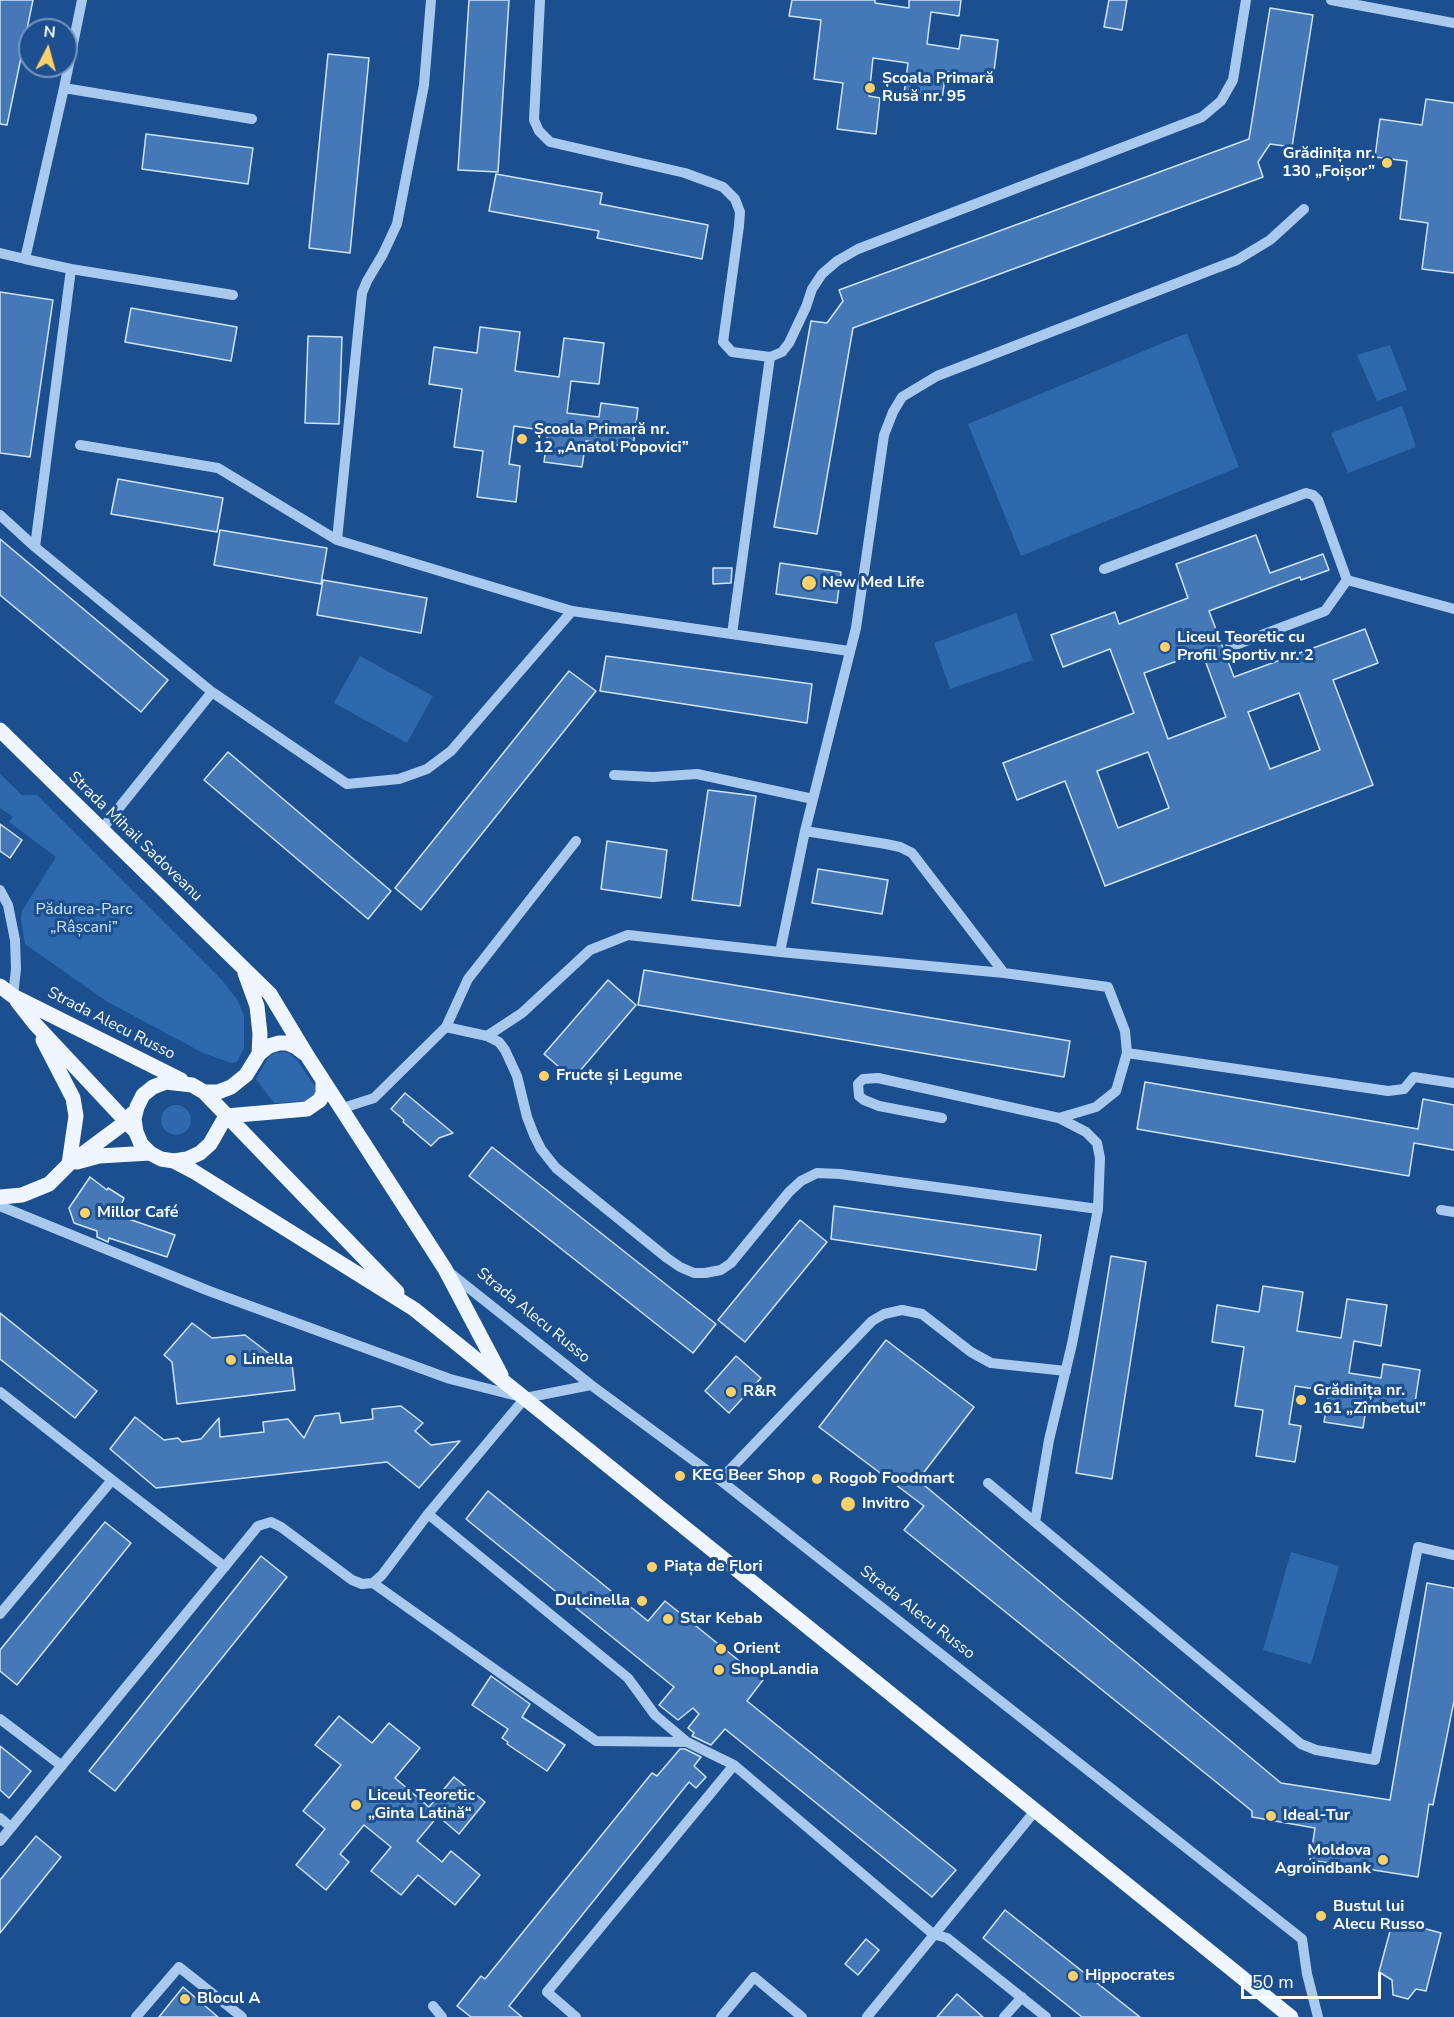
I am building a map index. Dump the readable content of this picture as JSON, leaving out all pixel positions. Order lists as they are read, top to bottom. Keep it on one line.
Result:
{"streets":{"main road":["Strada Mihail Sadoveanu","Strada Alecu Russo"]},"crossings":[["Strada Mihail Sadoveanu","Strada Alecu Russo"]],"parks":["Pădurea-Parc „Râșcani”"],"places":["Școala Primară Rusă nr. 95","Grădinița nr. 130 „Foișor”","Școala Primară nr. 12 „Anatol Popovici”","New Med Life","Liceul Teoretic cu Profil Sportiv nr. 2","Fructe și Legume","Millor Café","Linella","R&R","Grădinița nr. 161 „Zîmbetul”","KEG Beer Shop","Rogob Foodmart","Invitro","Piața de Flori","Dulcinella","Star Kebab","Orient","ShopLandia","Liceul Teoretic „Ginta Latină“","Ideal-Tur","Moldova Agroindbank","Bustul lui Alecu Russo","Hippocrates","Blocul A"],"scale_bar":"50 m","north":"top"}
